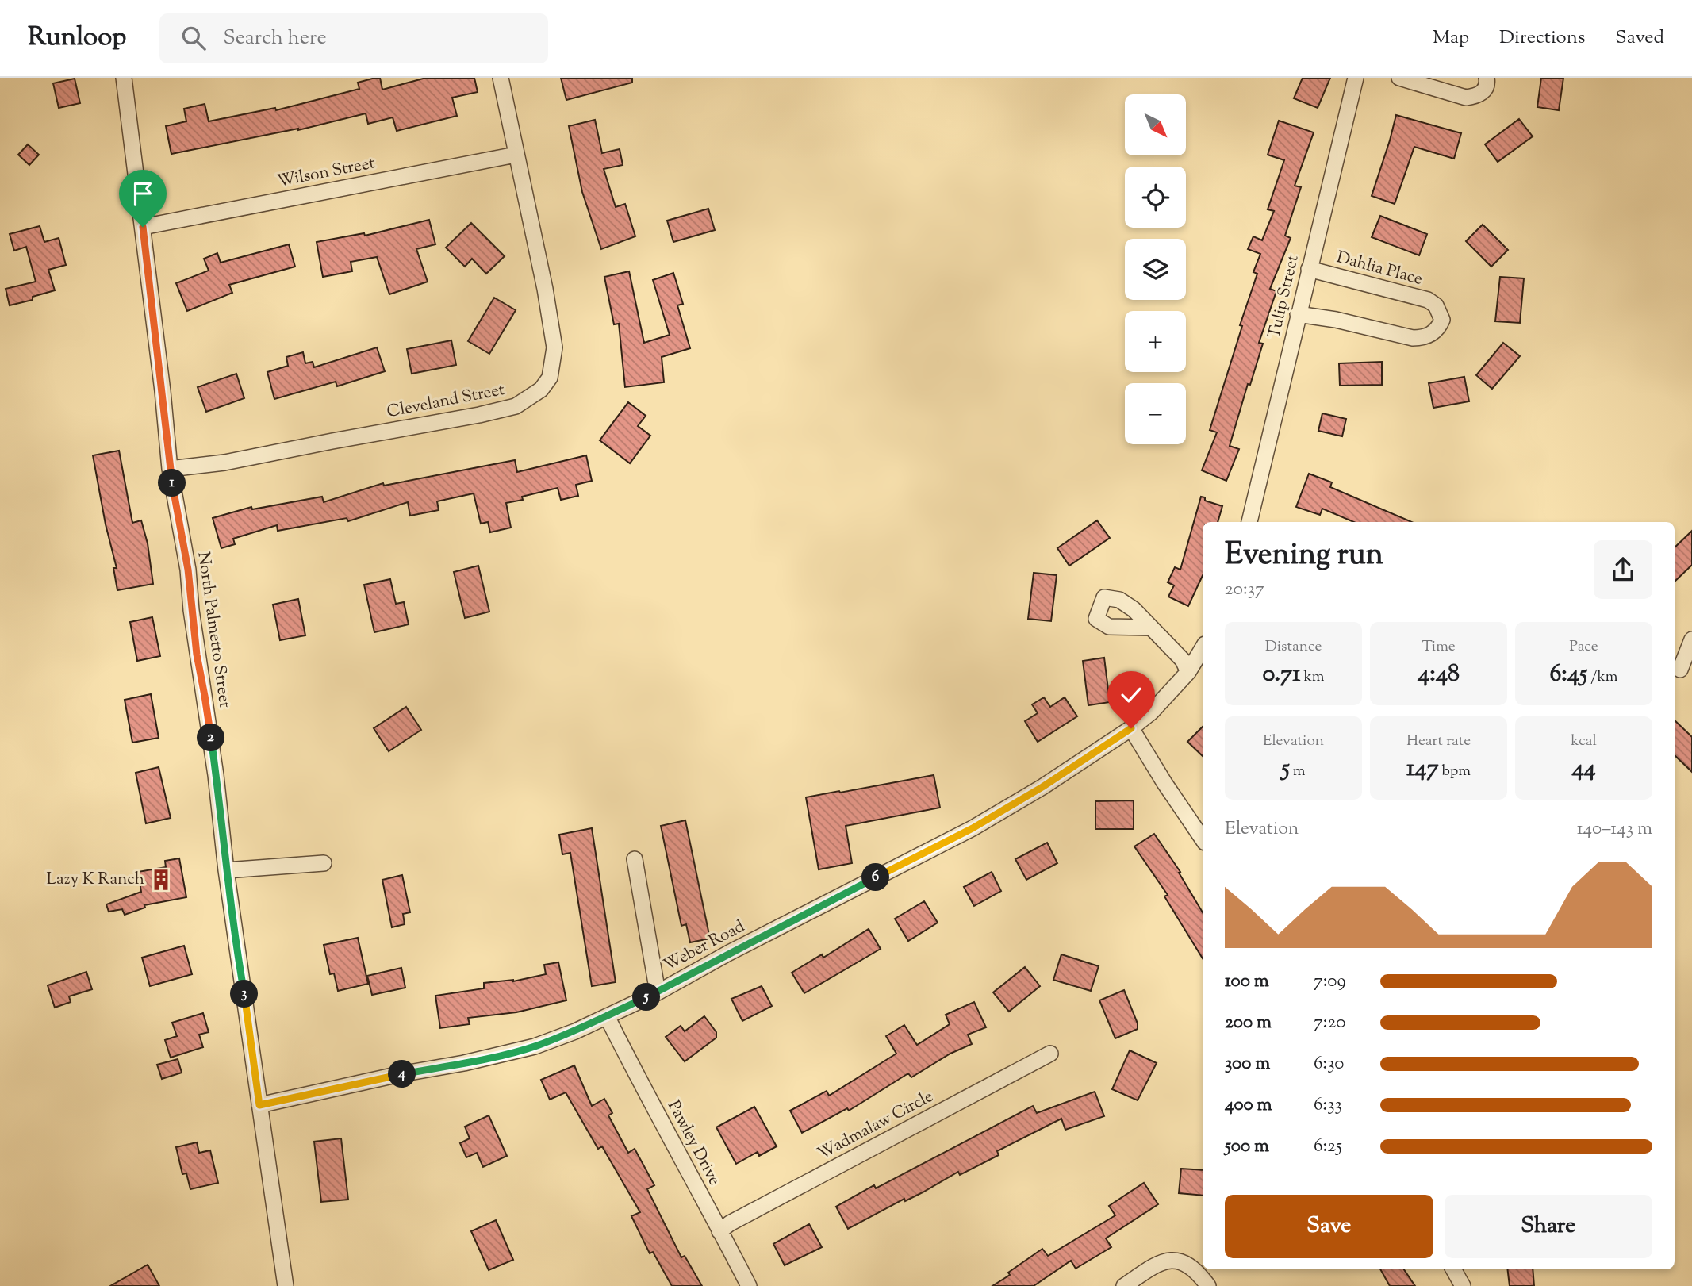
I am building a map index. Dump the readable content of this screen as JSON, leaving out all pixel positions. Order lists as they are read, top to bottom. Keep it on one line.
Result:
{"streets":{"street":["Wilson Street","Dahlia Place","Tulip Street","Cleveland Street","North Palmetto Street","Weber Road","Wadmalaw Circle","Pawley Drive"]},"crossings":[["Wilson Street","Cleveland Street"],["Wilson Street","North Palmetto Street"],["Dahlia Place","Tulip Street"],["Cleveland Street","North Palmetto Street"],["North Palmetto Street","Weber Road"],["Weber Road","Pawley Drive"],["Wadmalaw Circle","Pawley Drive"]],"places":{"building":["Lazy K Ranch"]},"north":"bottom right","page":{"header":"Runloop","search":"Search here","nav":["Map","Directions","Saved"],"map_buttons":["+","−"],"pins":["1","2","6","3","5","4"],"heading":["Evening run","20:37"],"stats":[["Distance","0.71 km"],["Time","4:48"],["Pace","6:45 /km"],["Elevation","5 m"],["Heart rate","147 bpm"],["kcal","44"]],"chart":["Elevation","140–143 m"],"list":[{"name":"100 m","note":"7:09"},{"name":"200 m","note":"7:20"},{"name":"300 m","note":"6:30"},{"name":"400 m","note":"6:33"},{"name":"500 m","note":"6:25"}],"buttons":["Save","Share"]}}
